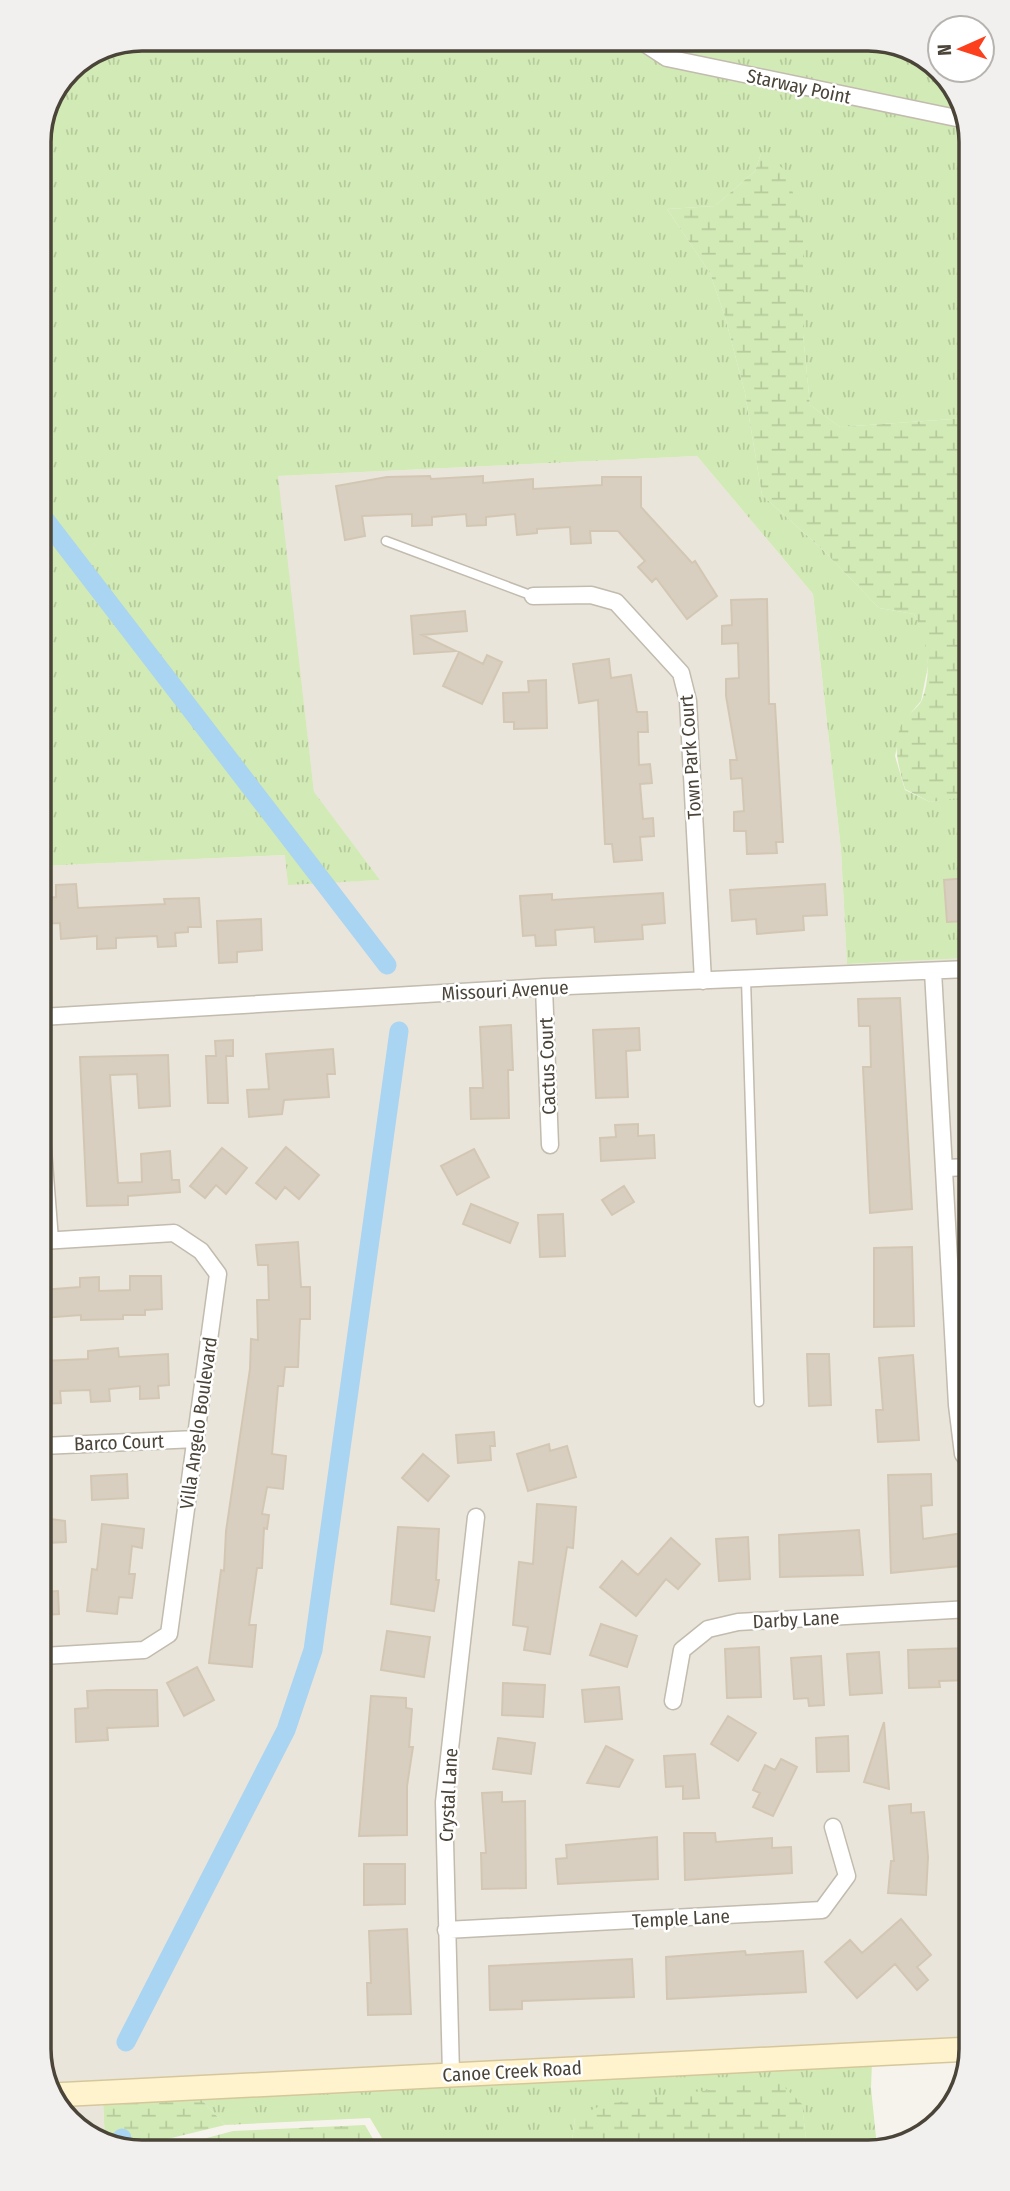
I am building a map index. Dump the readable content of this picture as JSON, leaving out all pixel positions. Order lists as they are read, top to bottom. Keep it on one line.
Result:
{"streets":{"main road":["Canoe Creek Road"],"street":["Starway Point","Town Park Court","Missouri Avenue","Cactus Court","Villa Angelo Boulevard","Barco Court","Darby Lane","Crystal Lane","Temple Lane"]},"crossings":[["Town Park Court","Missouri Avenue"],["Missouri Avenue","Cactus Court"],["Villa Angelo Boulevard","Barco Court"],["Crystal Lane","Temple Lane"],["Crystal Lane","Canoe Creek Road"]],"north":"left"}
